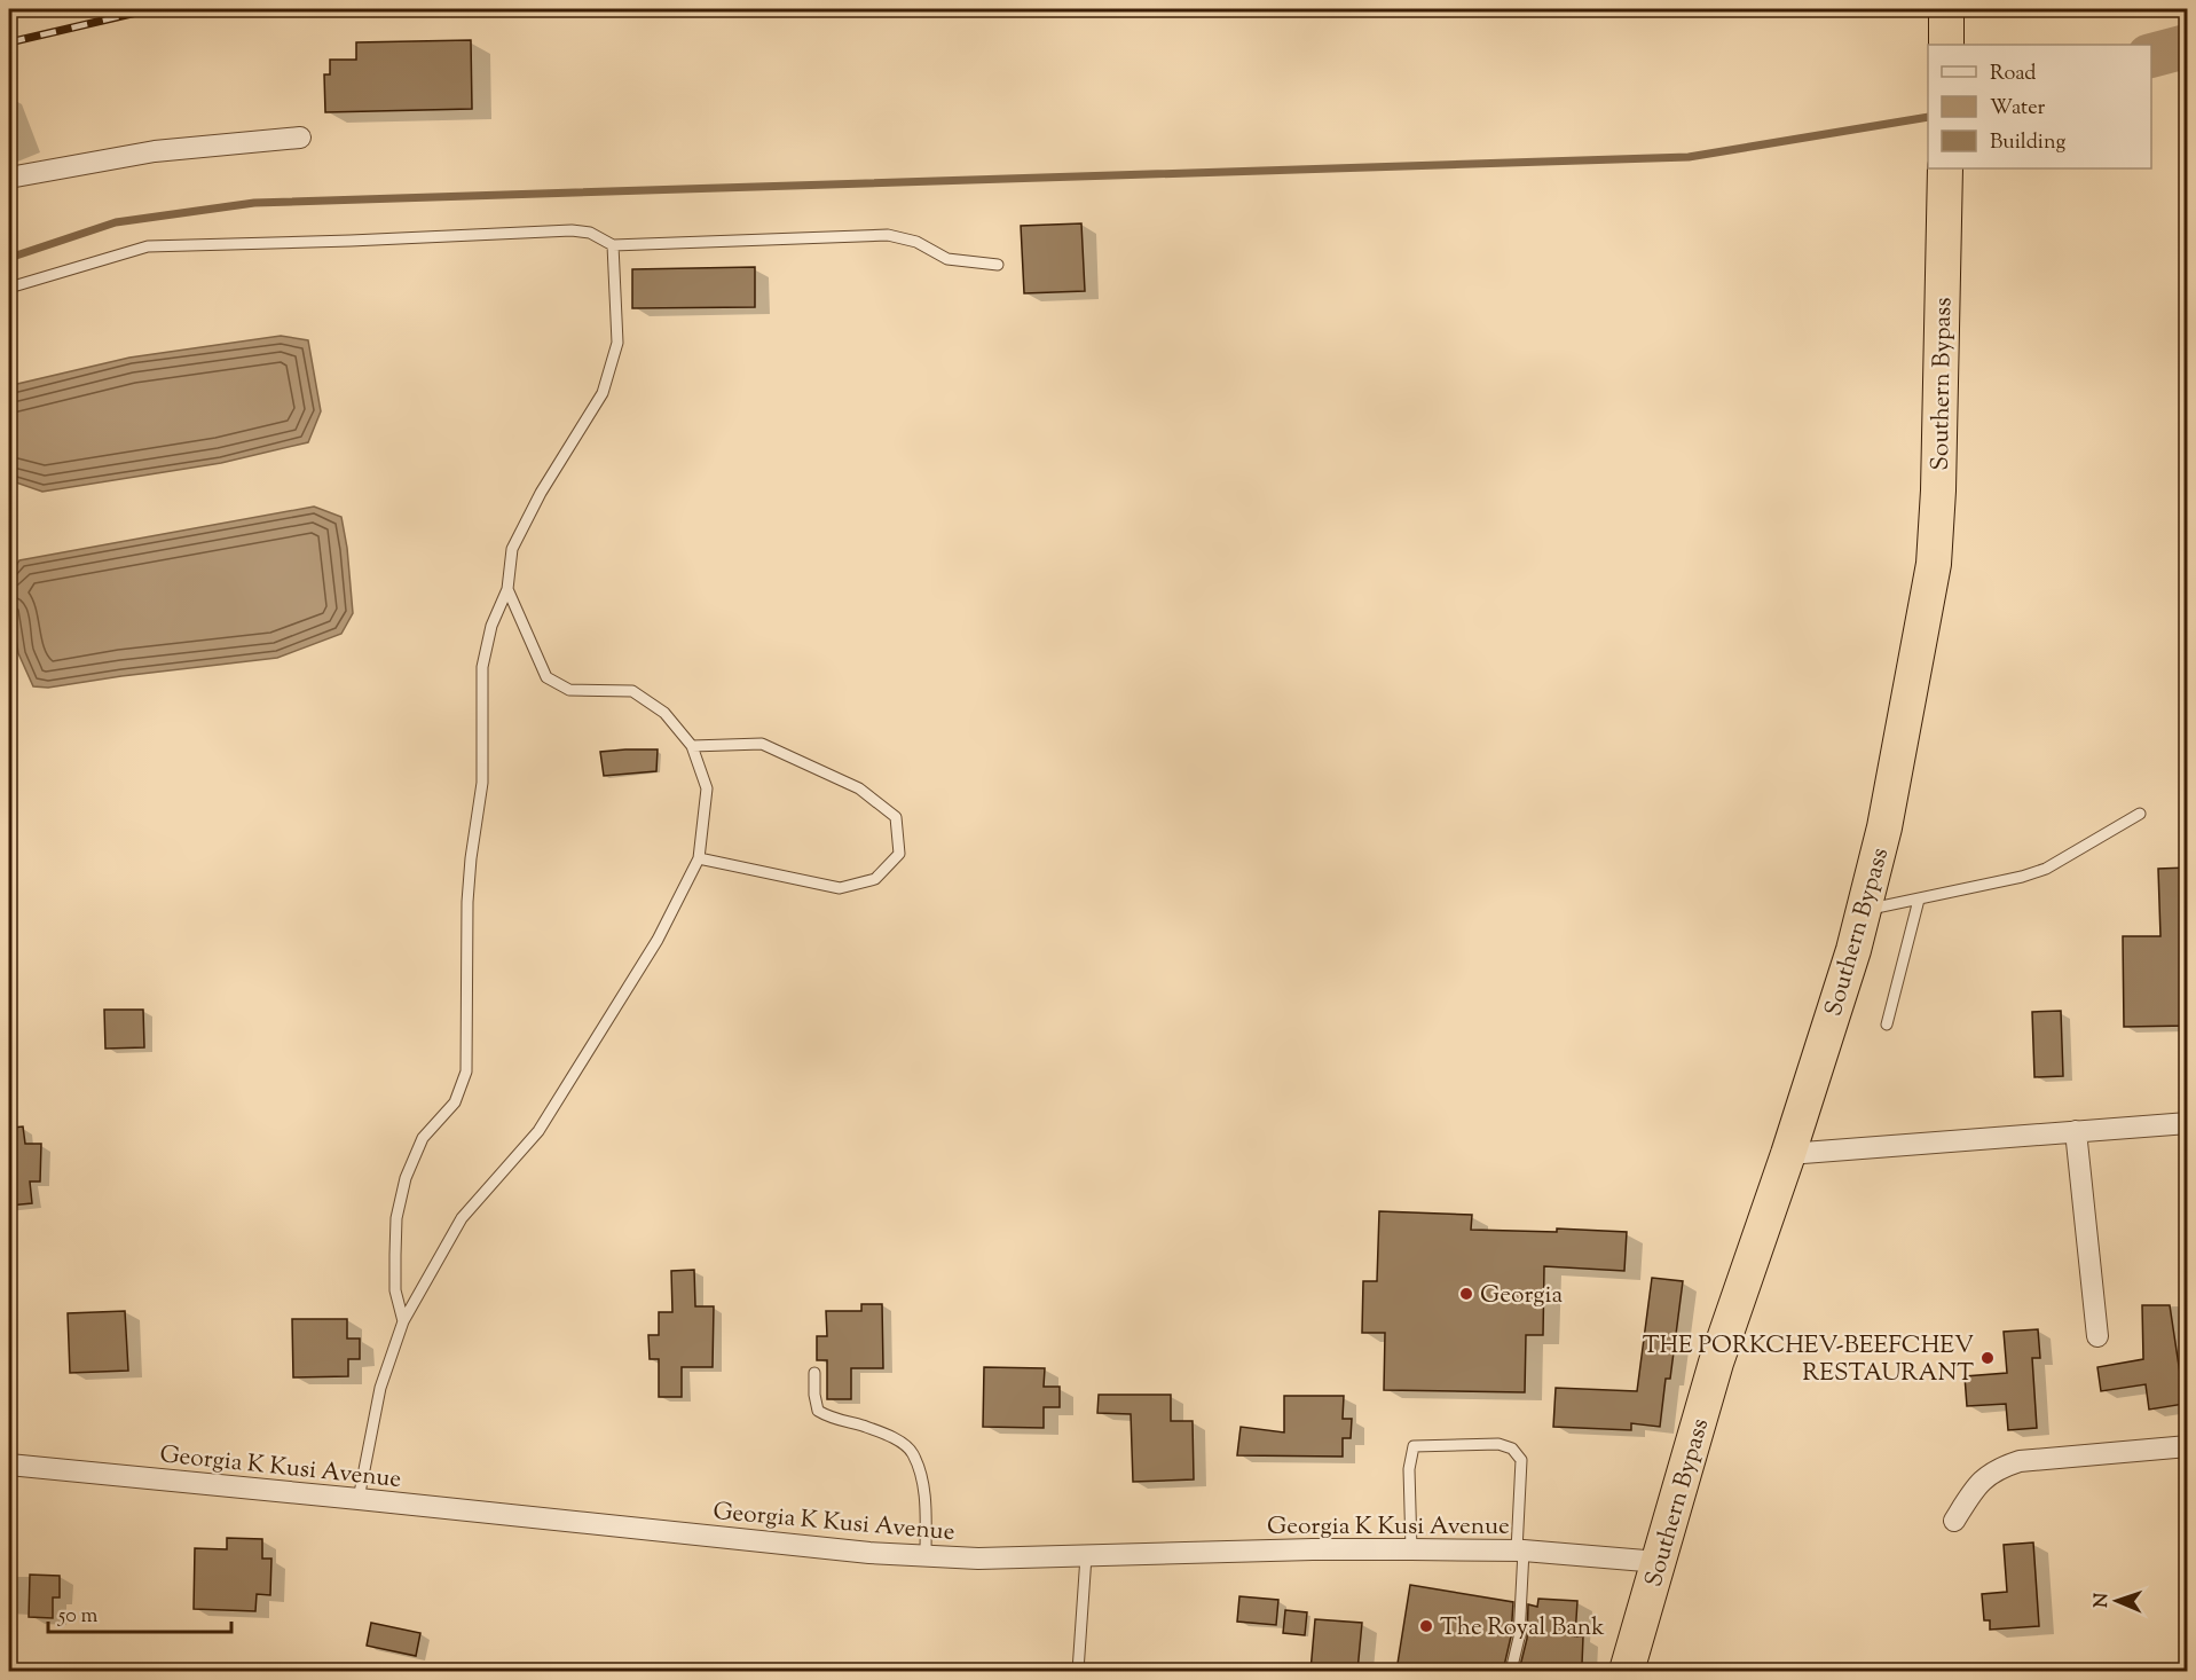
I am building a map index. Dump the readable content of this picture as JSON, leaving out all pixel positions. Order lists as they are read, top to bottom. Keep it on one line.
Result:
{"streets":{"highway":["Southern Bypass"],"street":["Georgia K Kusi Avenue"]},"crossings":[["Southern Bypass","Georgia K Kusi Avenue"]],"places":["Georgia","THE PORKCHEV-BEEFCHEV RESTAURANT","The Royal Bank"],"legend":["Road","Water","Building"],"scale_bar":"50 m","north":"left"}
